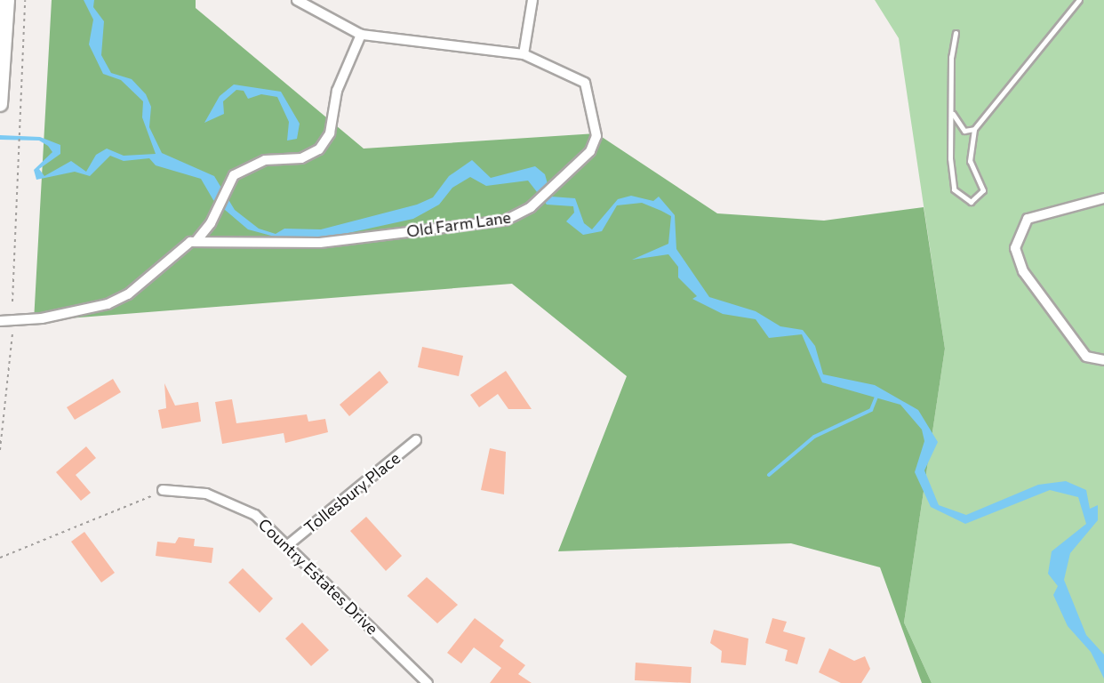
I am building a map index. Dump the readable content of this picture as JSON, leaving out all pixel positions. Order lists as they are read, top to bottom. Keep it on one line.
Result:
{"streets":{"street":["Old Farm Lane","Tollesbury Place","Country Estates Drive"]},"crossings":[["Tollesbury Place","Country Estates Drive"]]}
